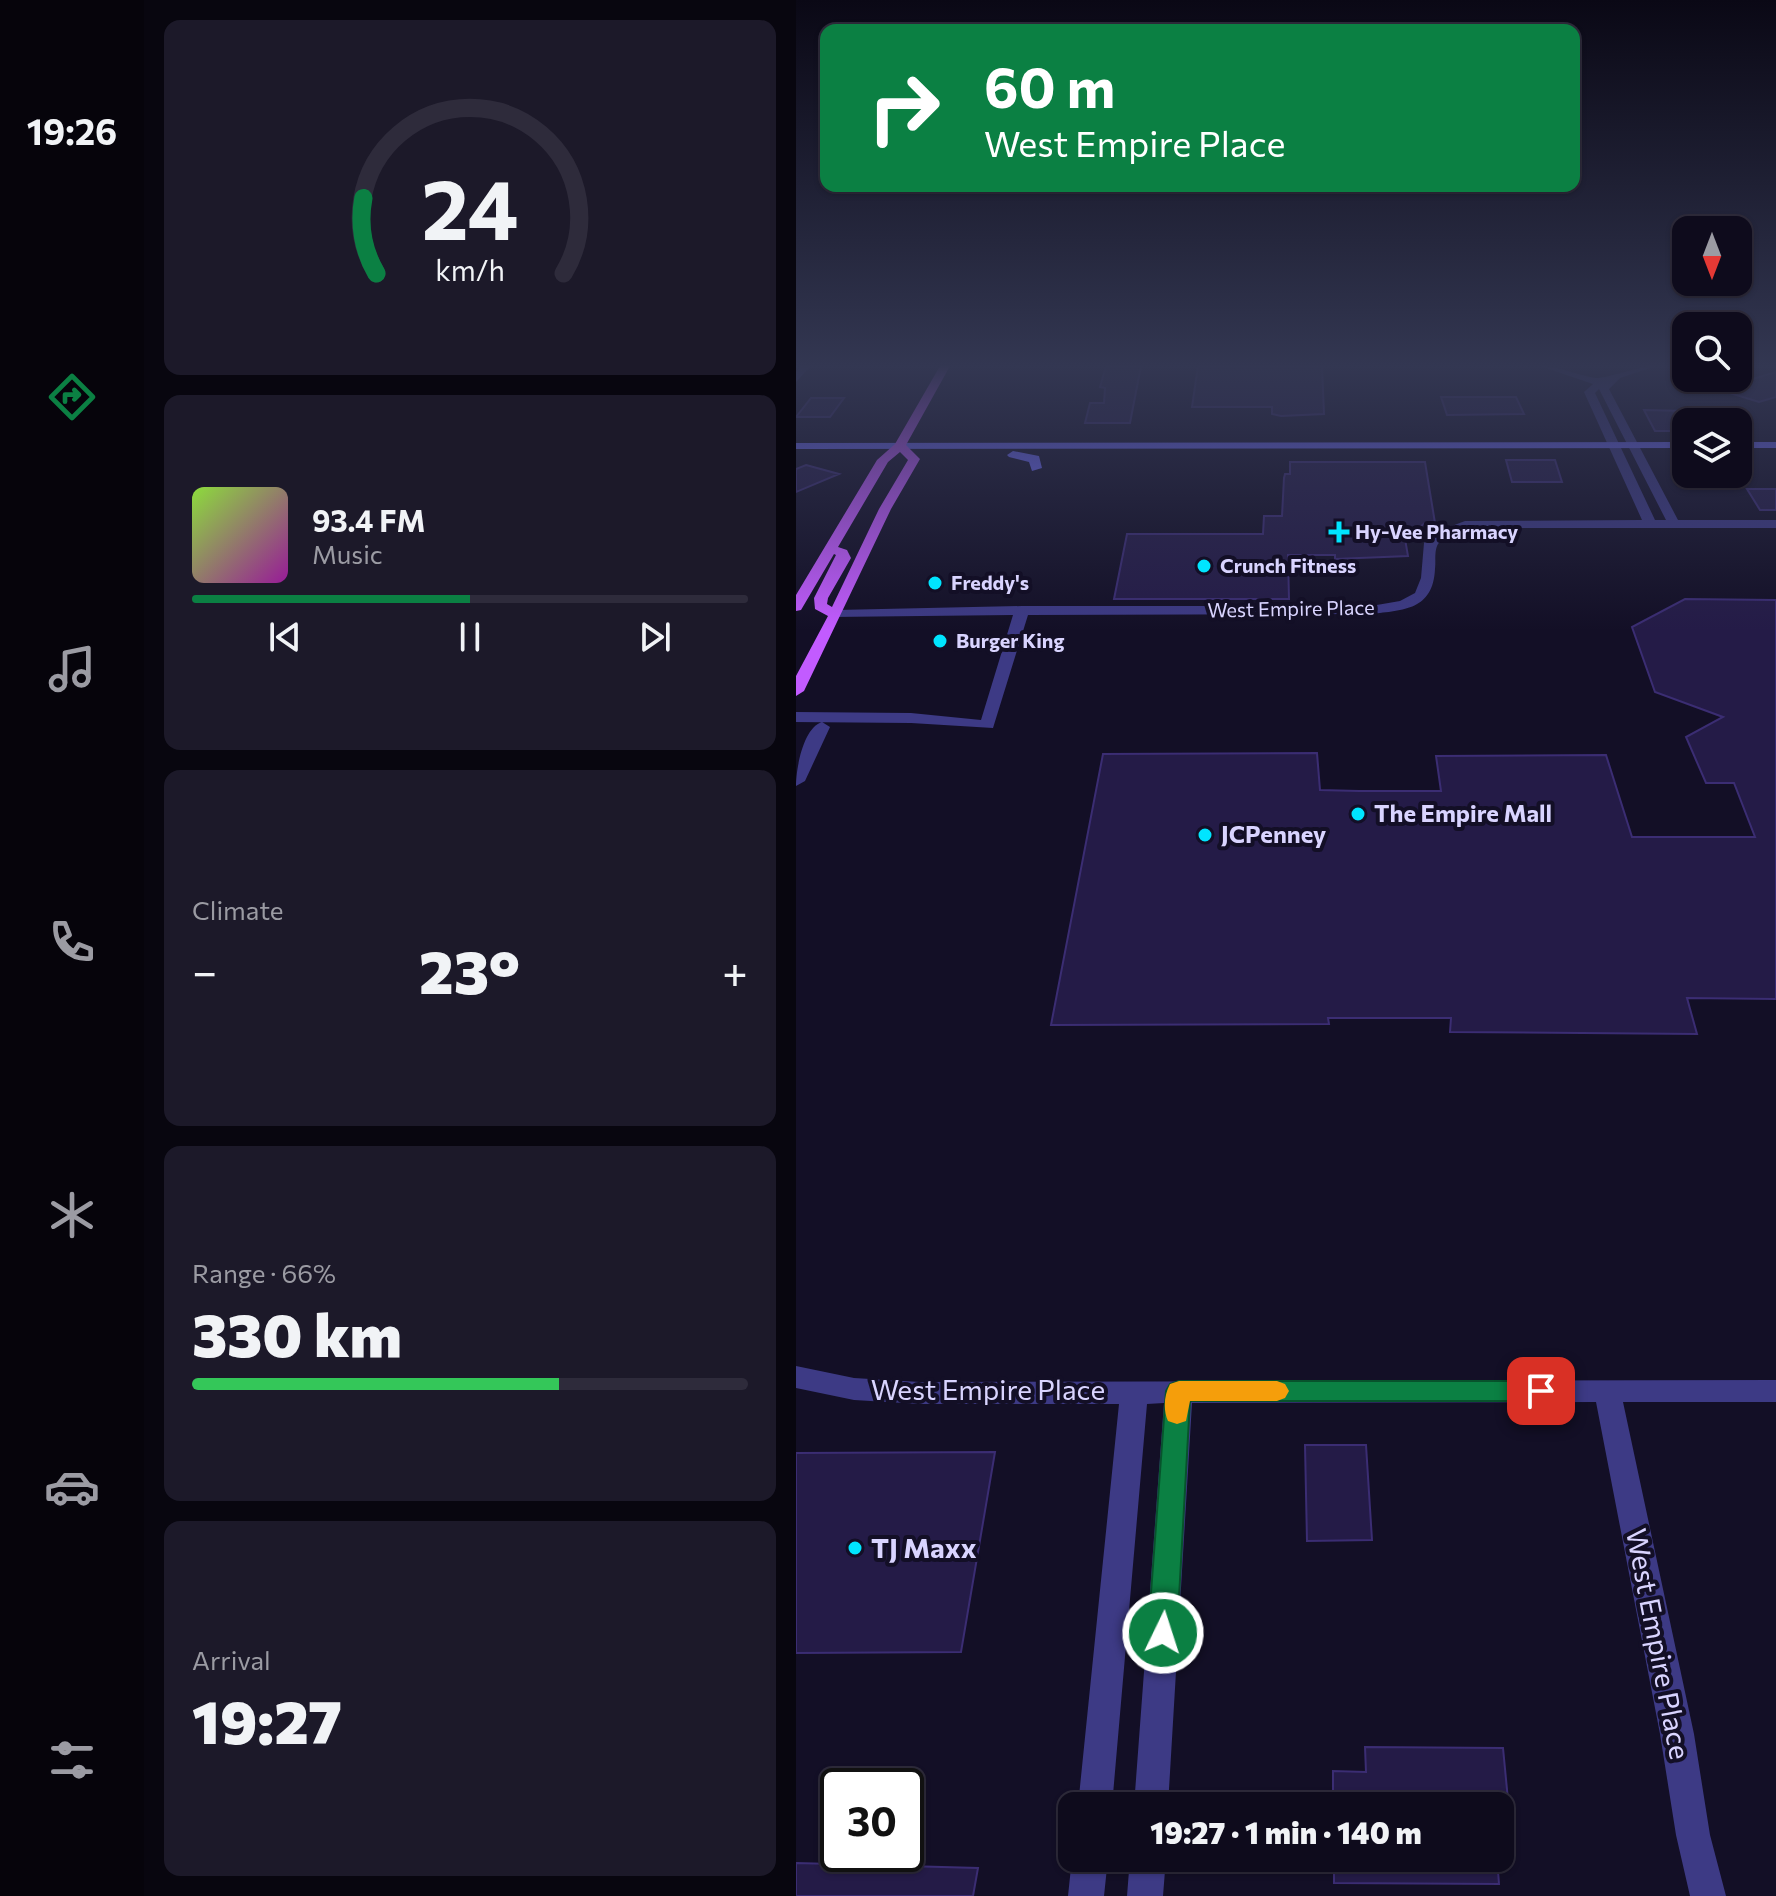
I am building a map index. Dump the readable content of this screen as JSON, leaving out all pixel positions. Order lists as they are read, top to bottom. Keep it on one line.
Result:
{"streets":{"street":["West Empire Place"]},"places":{"health":["Hy-Vee Pharmacy"],"other":["Crunch Fitness","Freddy's","Burger King","The Empire Mall","JCPenney","TJ Maxx"]},"north":"bottom","page":{"tabs":"19:26","turn":["60 m","West Empire Place"],"song":["93.4 FM","Music"],"tile":["Climate",["Range · 66%","330 km"],["Arrival","19:27"]],"heat":["−","23°","+"],"limit":"30","trip":"19:27 · 1 min · 140 m","gauge":["24","km/h"]}}
